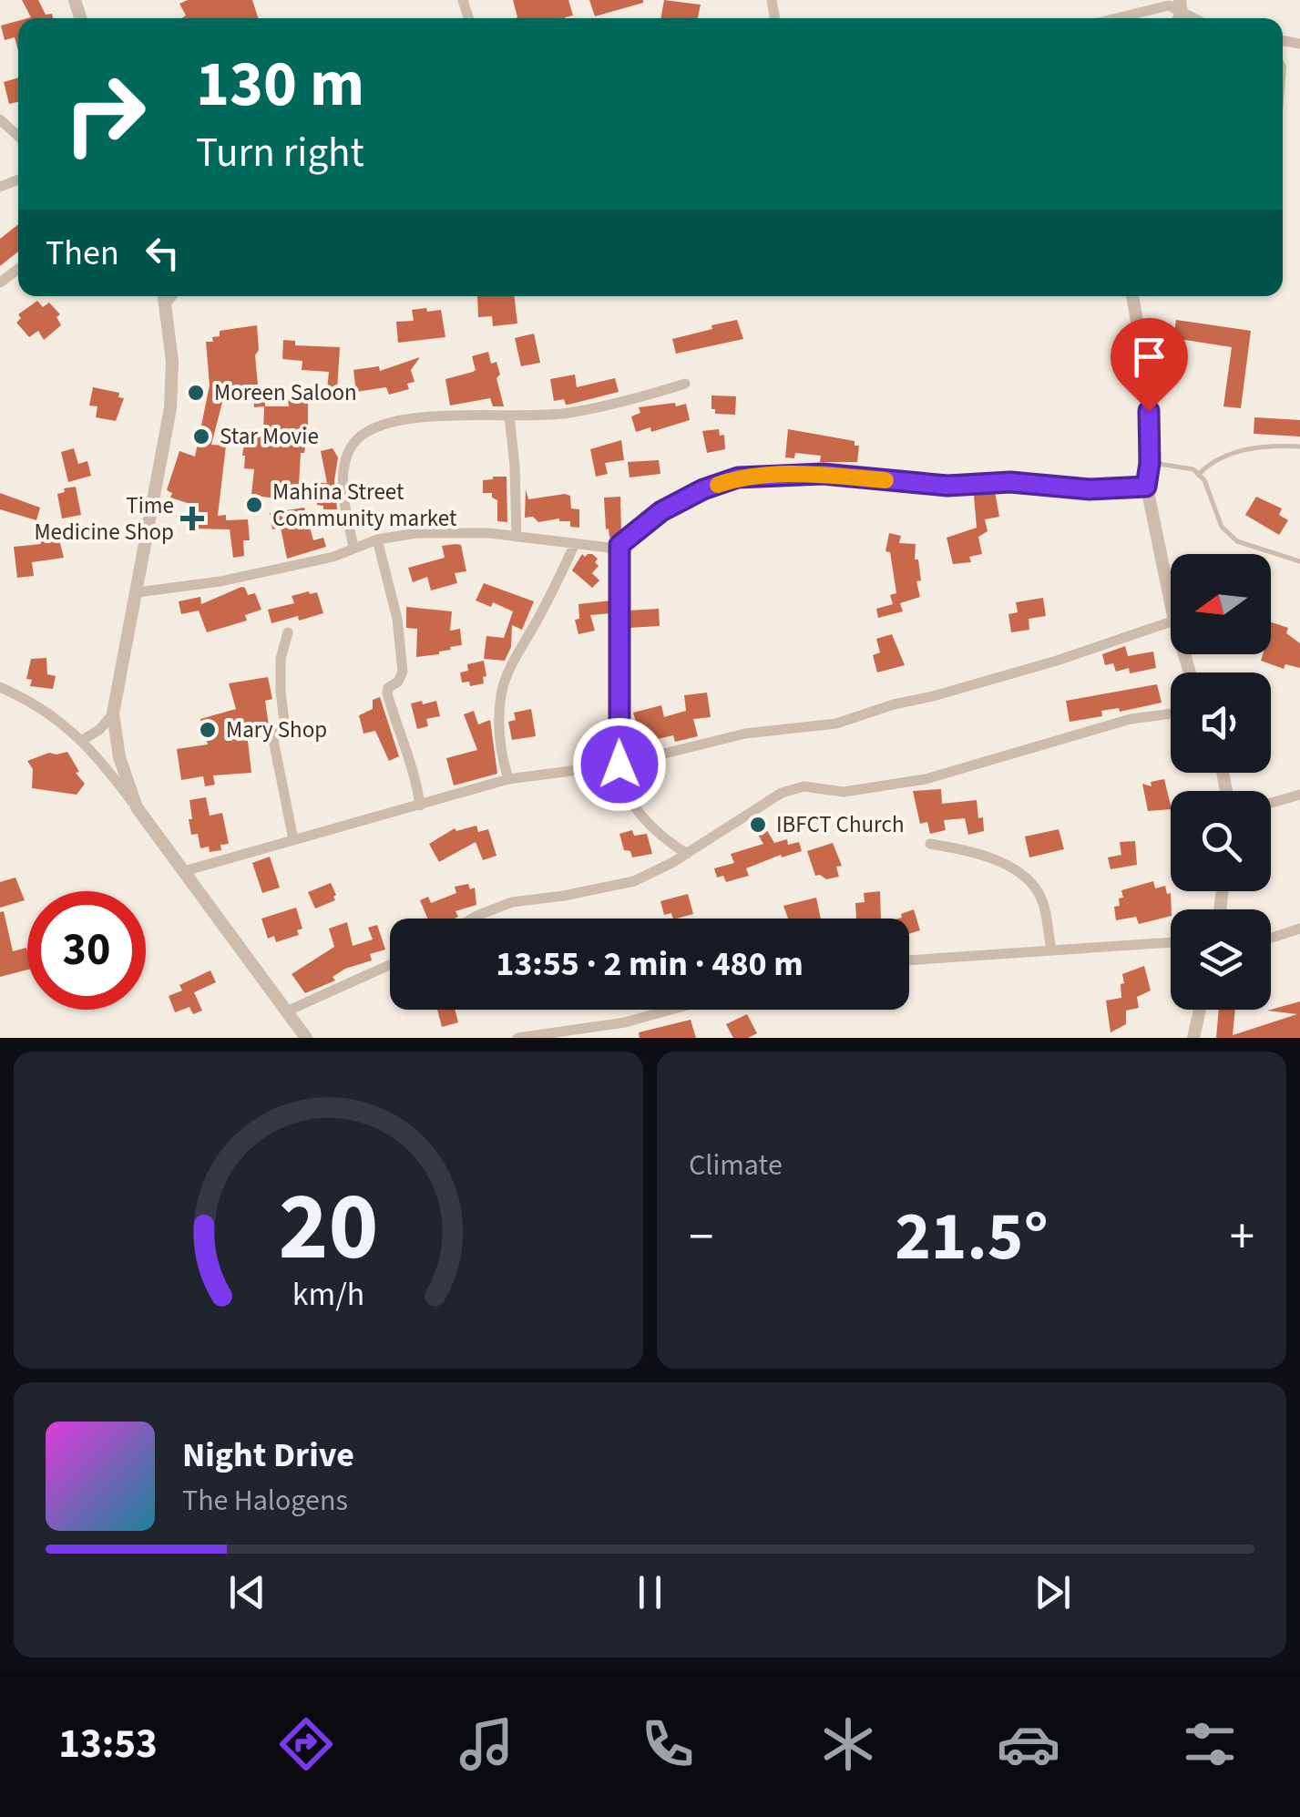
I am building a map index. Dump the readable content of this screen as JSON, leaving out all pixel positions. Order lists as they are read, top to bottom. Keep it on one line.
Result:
{"places":{"other":["Moreen Saloon","Star Movie","Mahina Street Community market","Mary Shop","IBFCT Church"],"health":["Time Medicine Shop"]},"north":"left","page":{"turn":["130 m","Turn right"],"then":"Then","limit":"30","trip":"13:55 · 2 min · 480 m","tile":"Climate","heat":["−","21.5°","+"],"song":["Night Drive","The Halogens"],"tabs":"13:53","gauge":["20","km/h"]}}
